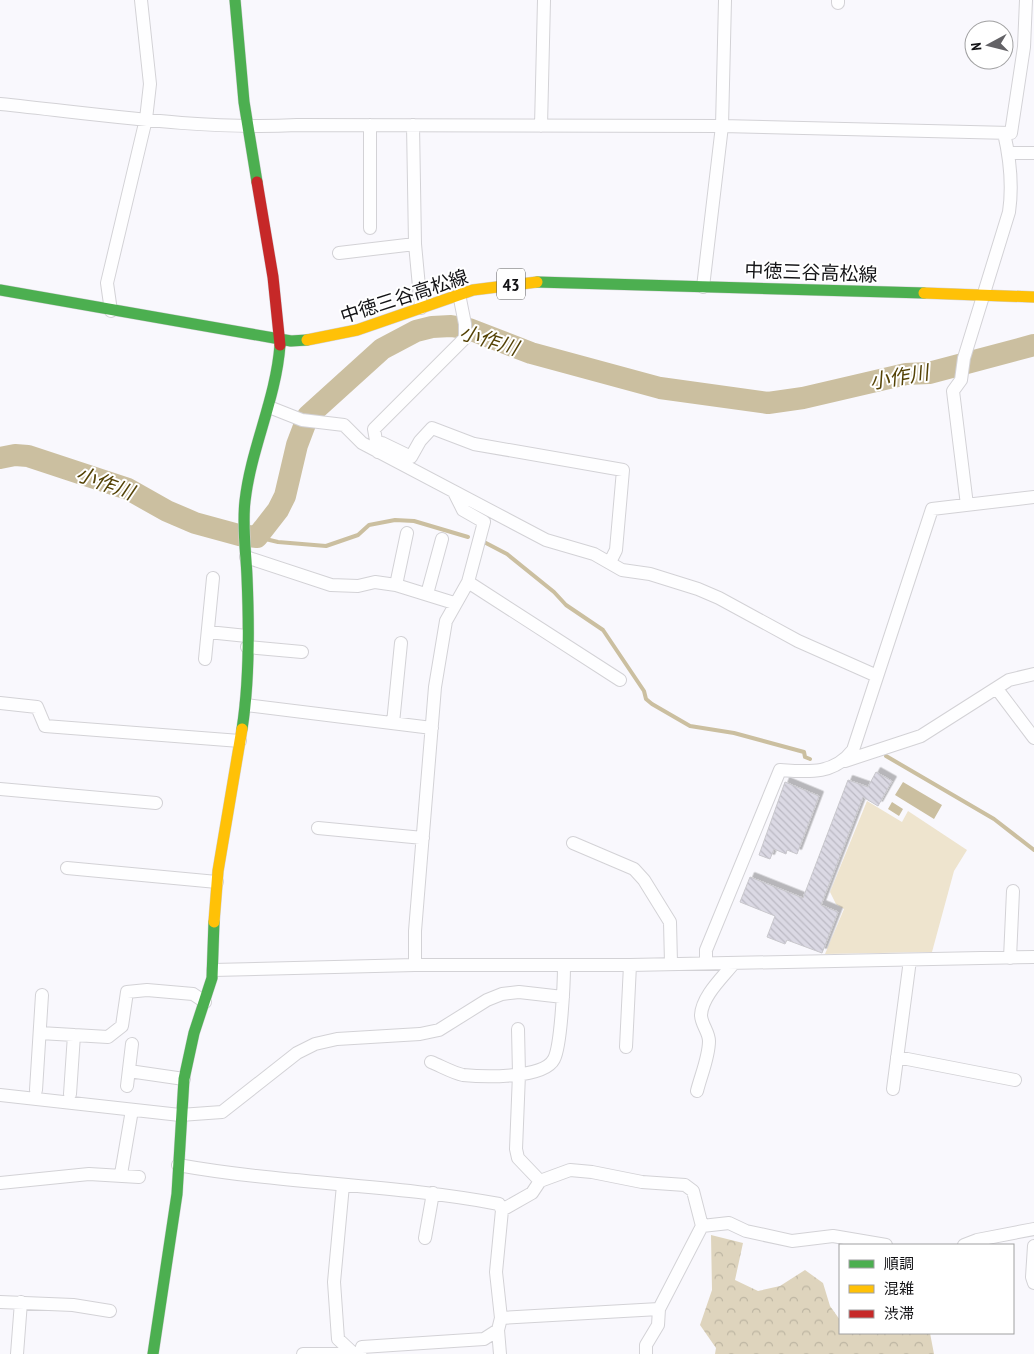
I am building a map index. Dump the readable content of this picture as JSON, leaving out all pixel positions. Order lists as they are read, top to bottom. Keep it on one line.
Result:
{"streets":{"street":["中徳三谷高松線","43"]},"water":["小作川"],"legend":["順調","混雑","渋滞"],"north":"left"}
